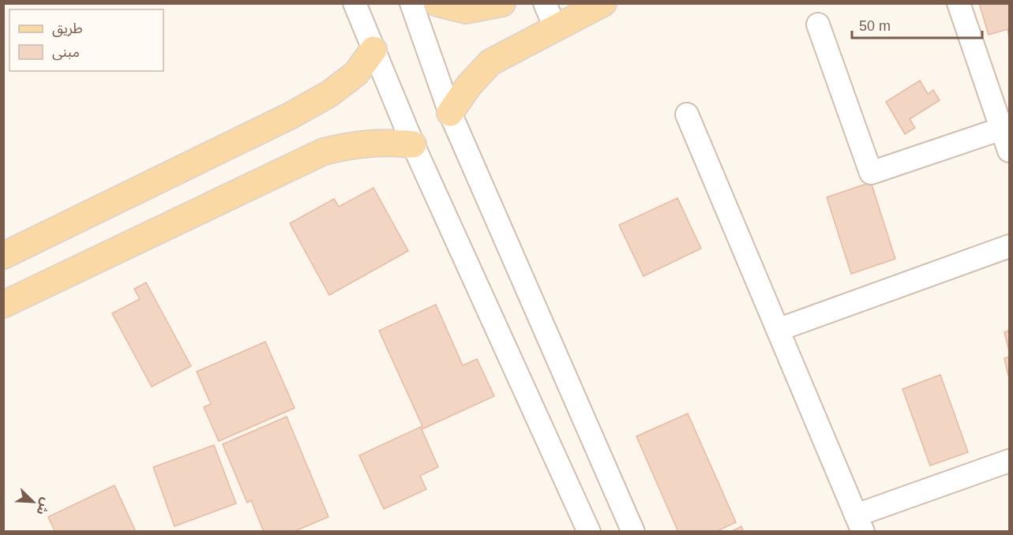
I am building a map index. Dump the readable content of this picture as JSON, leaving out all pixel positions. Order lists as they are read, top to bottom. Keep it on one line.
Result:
{"legend":["طريق","مبنى"],"scale_bar":"50 m","north":"bottom right"}
